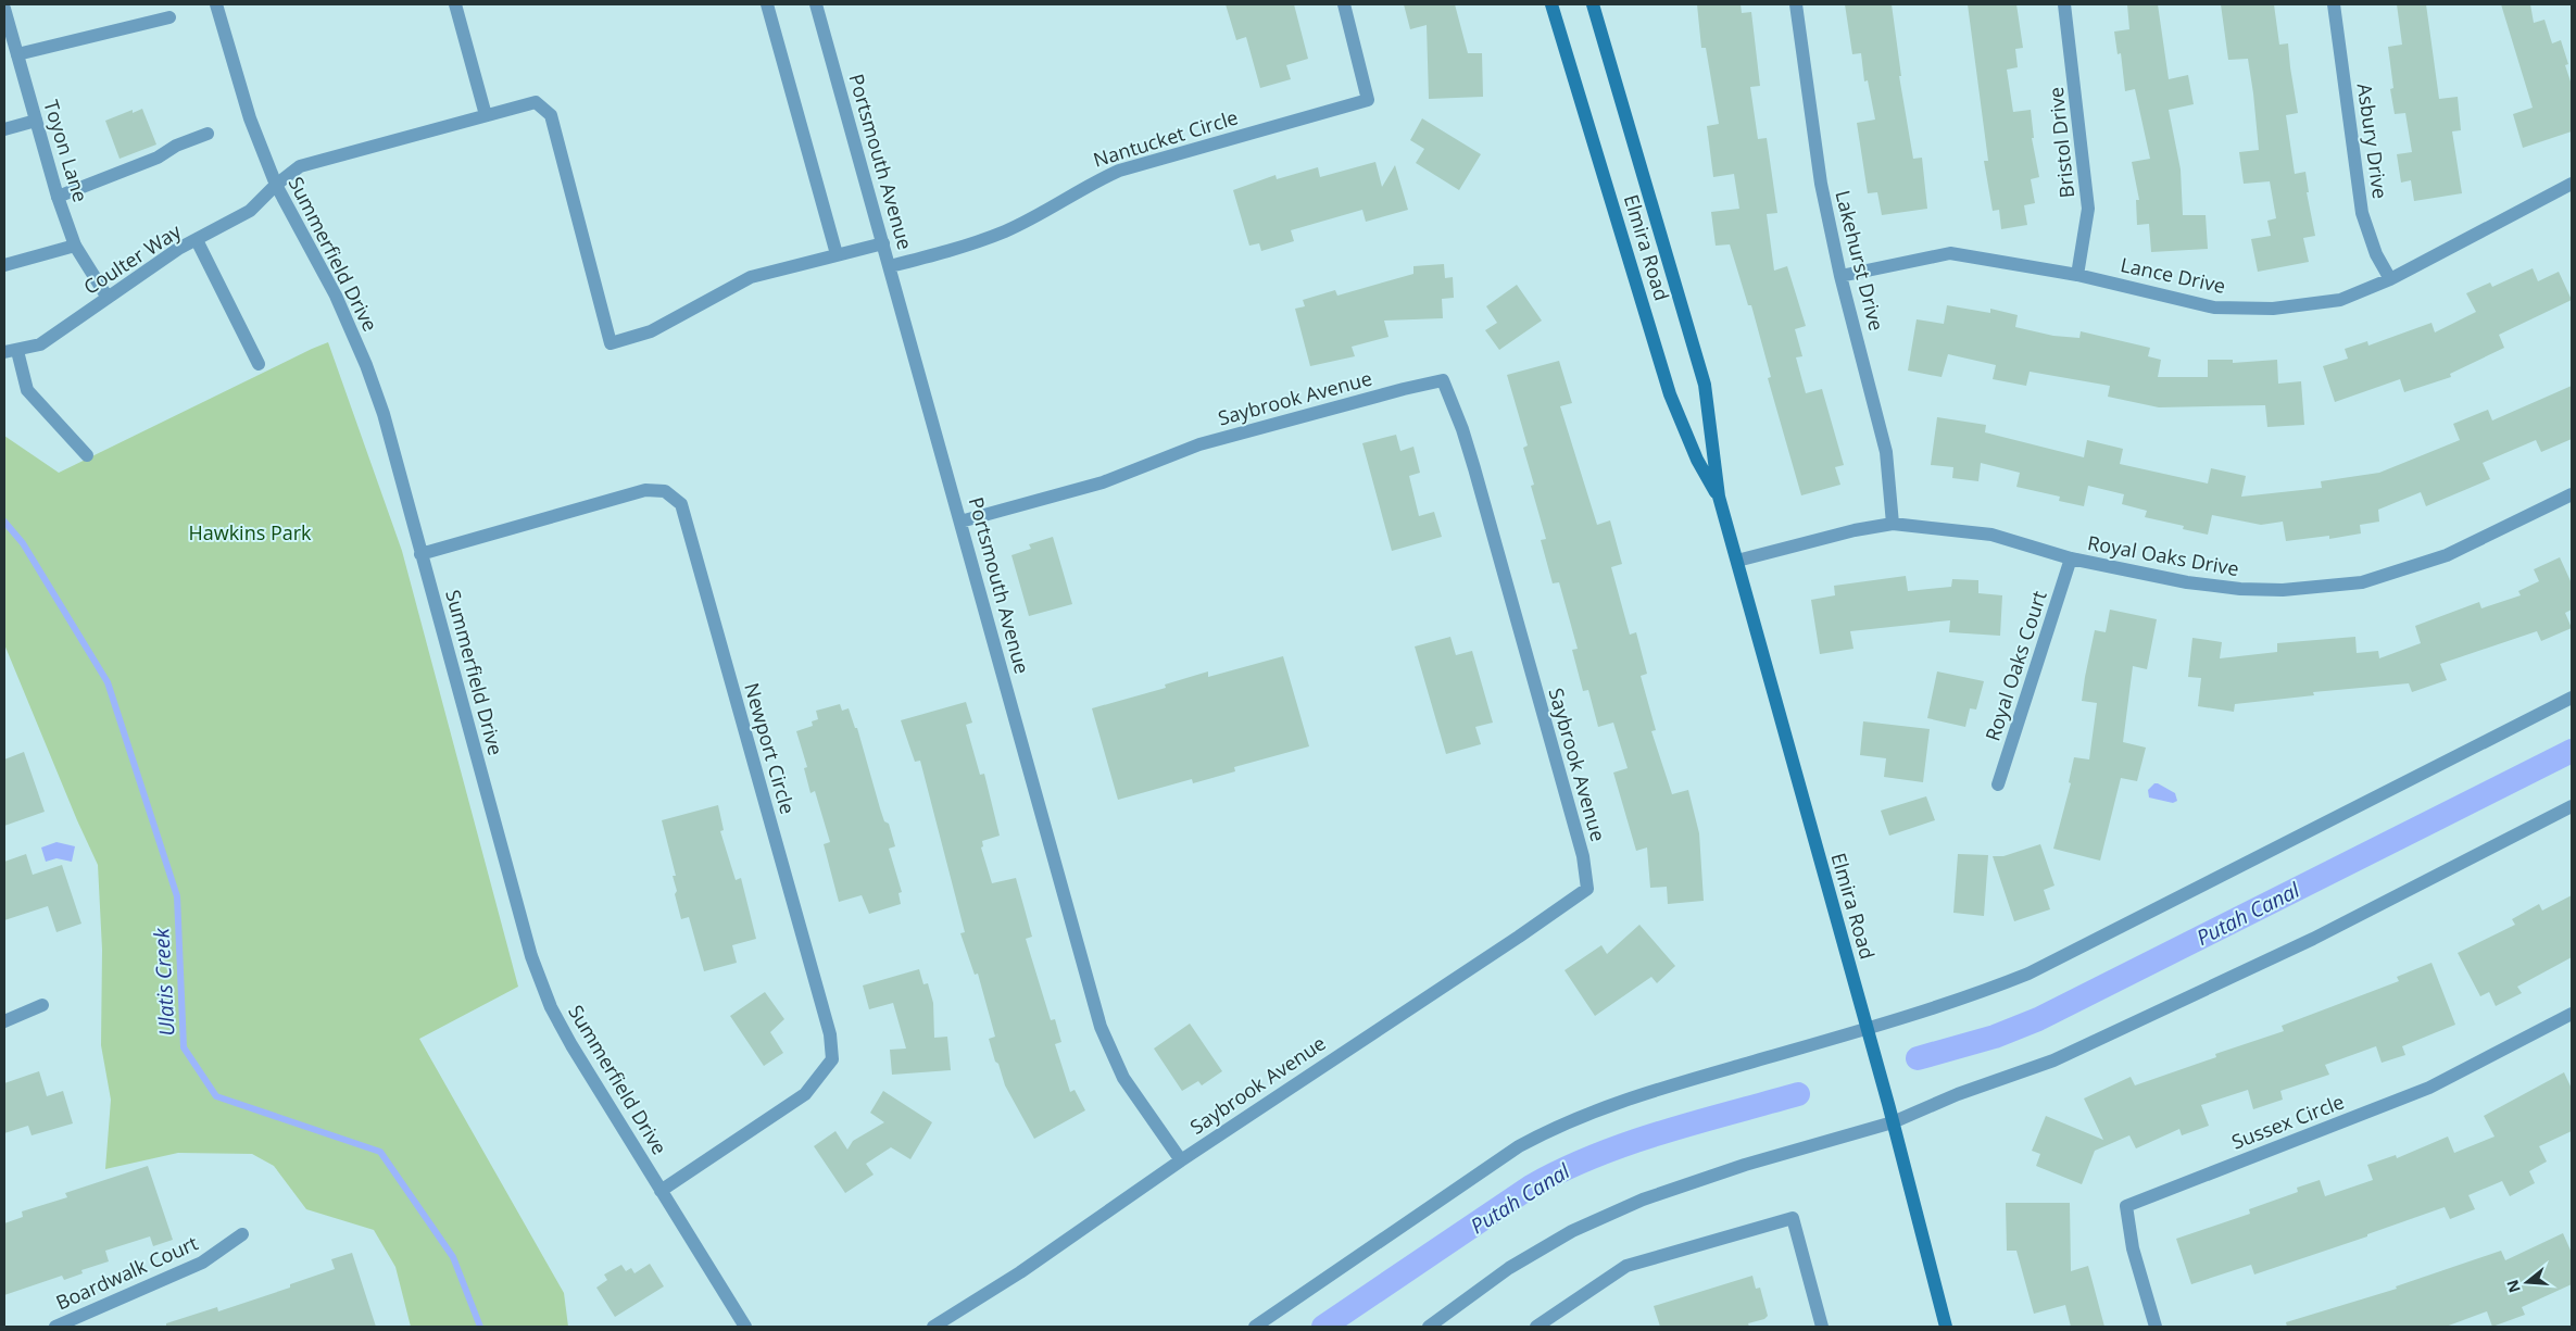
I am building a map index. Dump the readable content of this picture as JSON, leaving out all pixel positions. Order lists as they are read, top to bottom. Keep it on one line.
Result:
{"streets":{"main road":["Elmira Road"],"street":["Nantucket Circle","Asbury Drive","Bristol Drive","Toyon Lane","Portsmouth Avenue","Summerfield Drive","Coulter Way","Lakehurst Drive","Lance Drive","Saybrook Avenue","Royal Oaks Drive","Royal Oaks Court","Newport Circle","Sussex Circle","Boardwalk Court"]},"crossings":[["Nantucket Circle","Portsmouth Avenue"],["Asbury Drive","Lance Drive"],["Bristol Drive","Lance Drive"],["Toyon Lane","Coulter Way"],["Portsmouth Avenue","Saybrook Avenue"],["Elmira Road","Royal Oaks Drive"],["Summerfield Drive","Coulter Way"],["Summerfield Drive","Newport Circle"],["Lakehurst Drive","Lance Drive"],["Lakehurst Drive","Royal Oaks Drive"],["Royal Oaks Drive","Royal Oaks Court"]],"water":["Putah Canal","Ulatis Creek"],"parks":["Hawkins Park"],"north":"left"}
